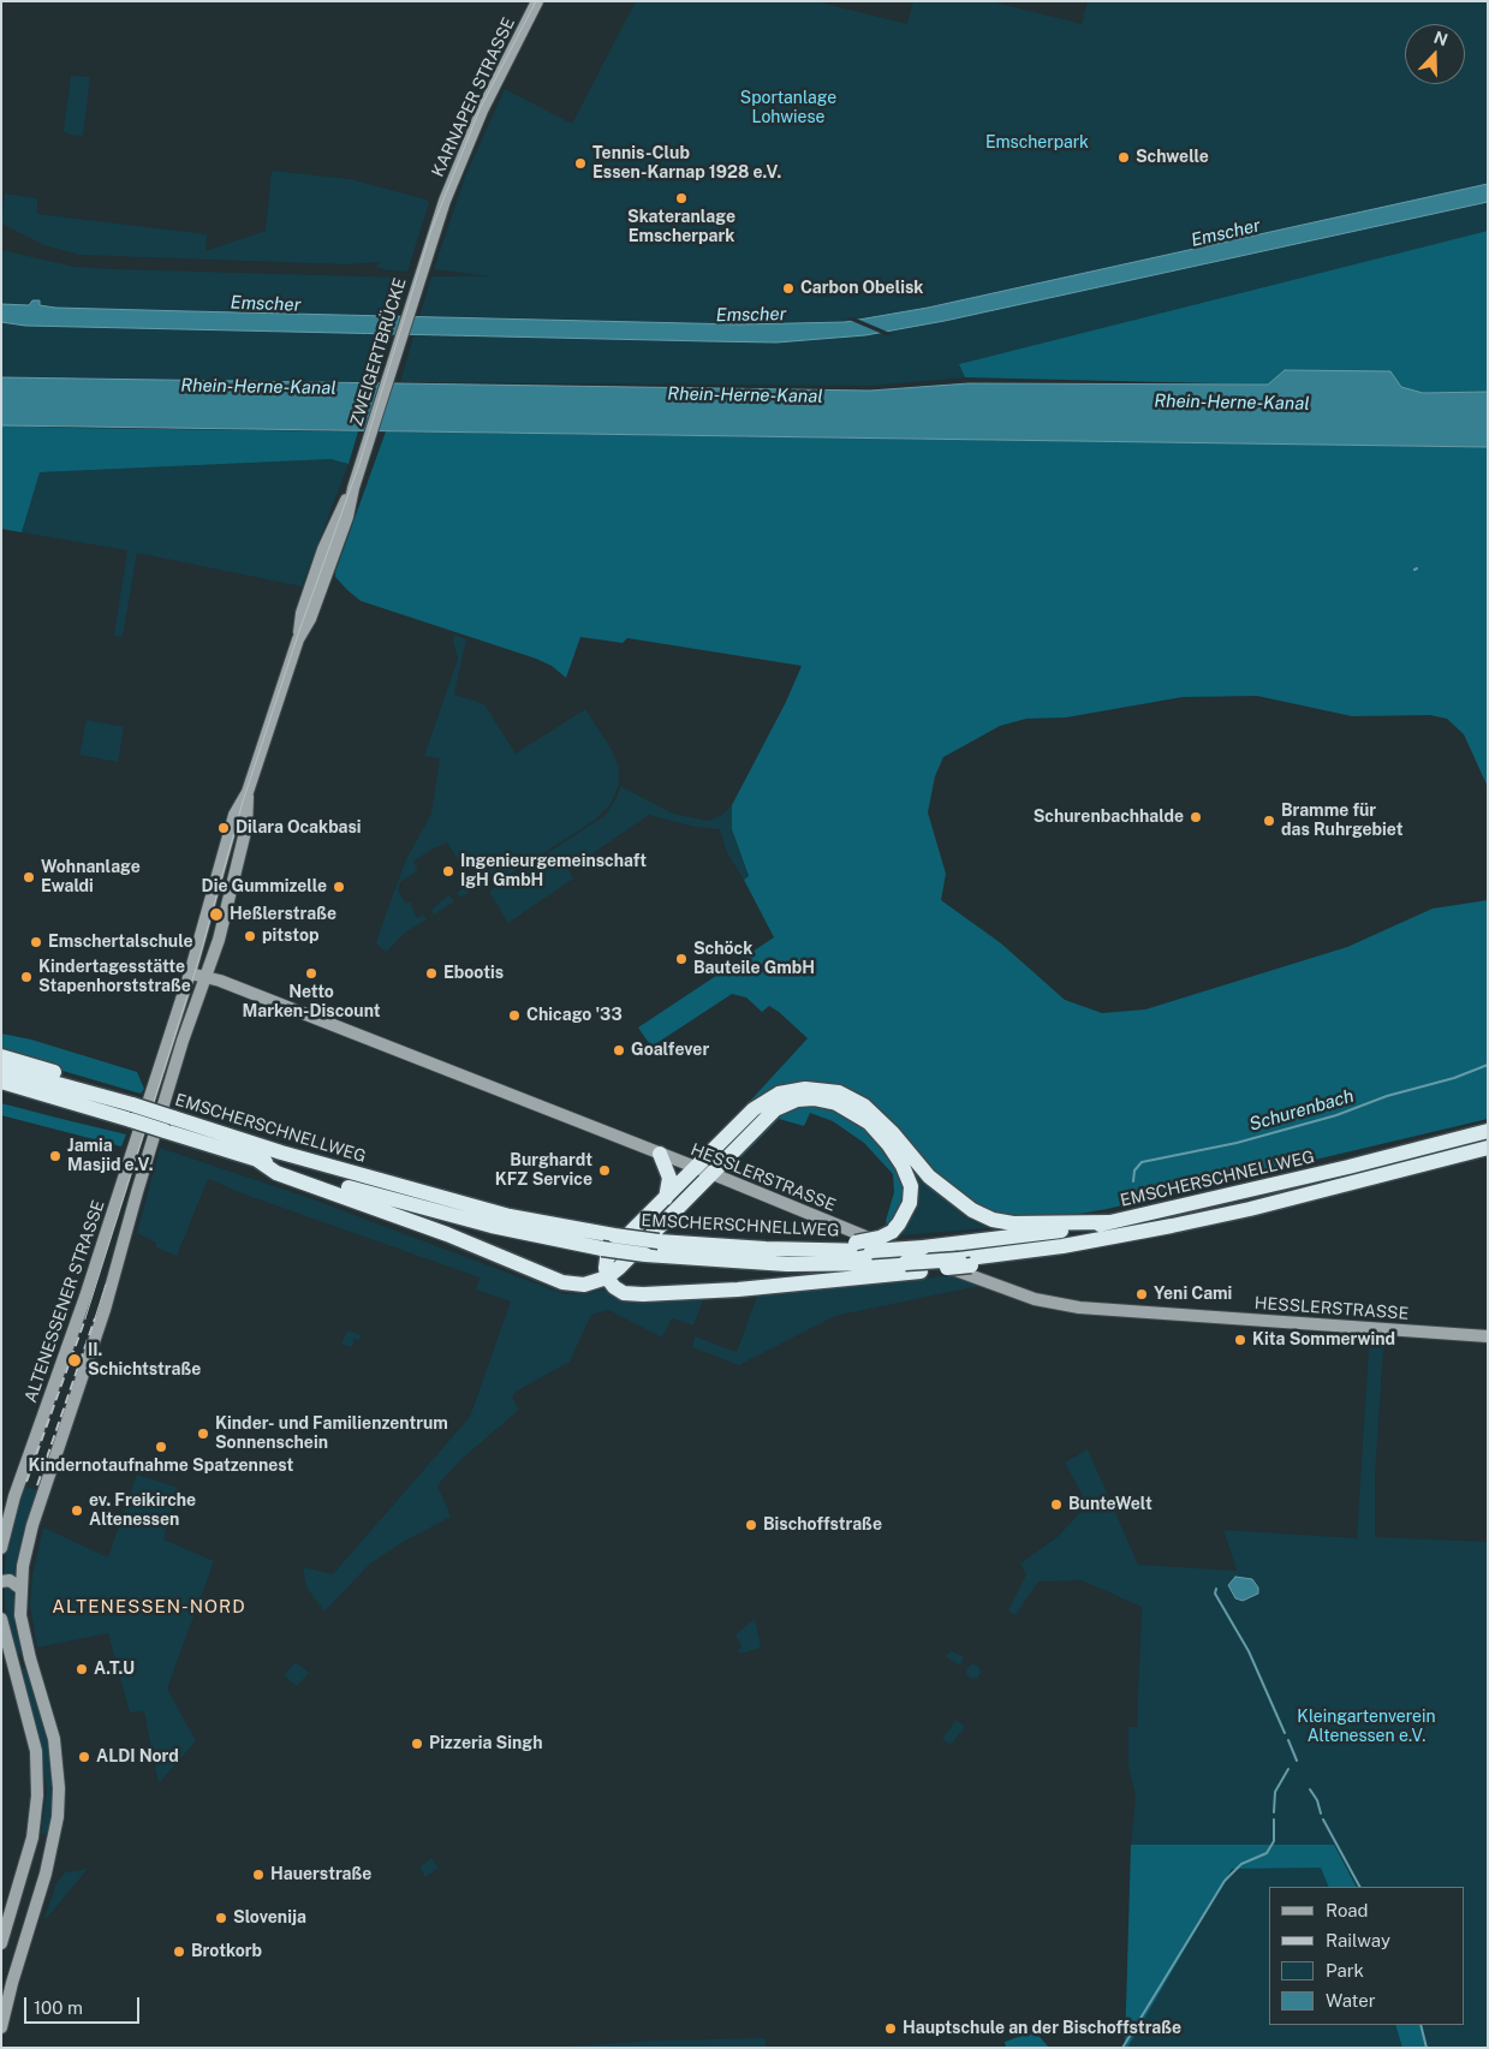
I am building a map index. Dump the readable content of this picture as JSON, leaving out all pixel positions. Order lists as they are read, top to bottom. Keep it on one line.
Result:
{"streets":{"highway":["EMSCHERSCHNELLWEG"],"main road":["KARNAPER STRASSE","ZWEIGERTBRÜCKE","HESSLERSTRASSE","ALTENESSENER STRASSE"]},"crossings":[["KARNAPER STRASSE","ZWEIGERTBRÜCKE"],["ZWEIGERTBRÜCKE","ALTENESSENER STRASSE"],["HESSLERSTRASSE","ALTENESSENER STRASSE"]],"districts":["ALTENESSEN-NORD"],"water":["Emscher","Rhein-Herne-Kanal","Schurenbach"],"parks":["Sportanlage Lohwiese","Emscherpark","Kleingartenverein Altenessen e.V."],"places":["Schwelle","Tennis-Club Essen-Karnap 1928 e.V.","Skateranlage Emscherpark","Carbon Obelisk","Schurenbachhalde","Bramme für das Ruhrgebiet","Dilara Ocakbasi","Ingenieurgemeinschaft IgH GmbH","Wohnanlage Ewaldi","Die Gummizelle","Heßlerstraße","pitstop","Emschertalschule","Schöck Bauteile GmbH","Netto Marken-Discount","Ebootis","Kindertagesstätte Stapenhorststraße","Chicago '33","Goalfever","Jamia Masjid e.V.","Burghardt KFZ Service","Yeni Cami","Kita Sommerwind","II. Schichtstraße","Kinder- und Familienzentrum Sonnenschein","Kindernotaufnahme Spatzennest","BunteWelt","ev. Freikirche Altenessen","Bischoffstraße","A.T.U","Pizzeria Singh","ALDI Nord","Hauerstraße","Slovenija","Brotkorb","Hauptschule an der Bischoffstraße"],"legend":["Road","Railway","Park","Water"],"scale_bar":"100 m","north":"top"}
